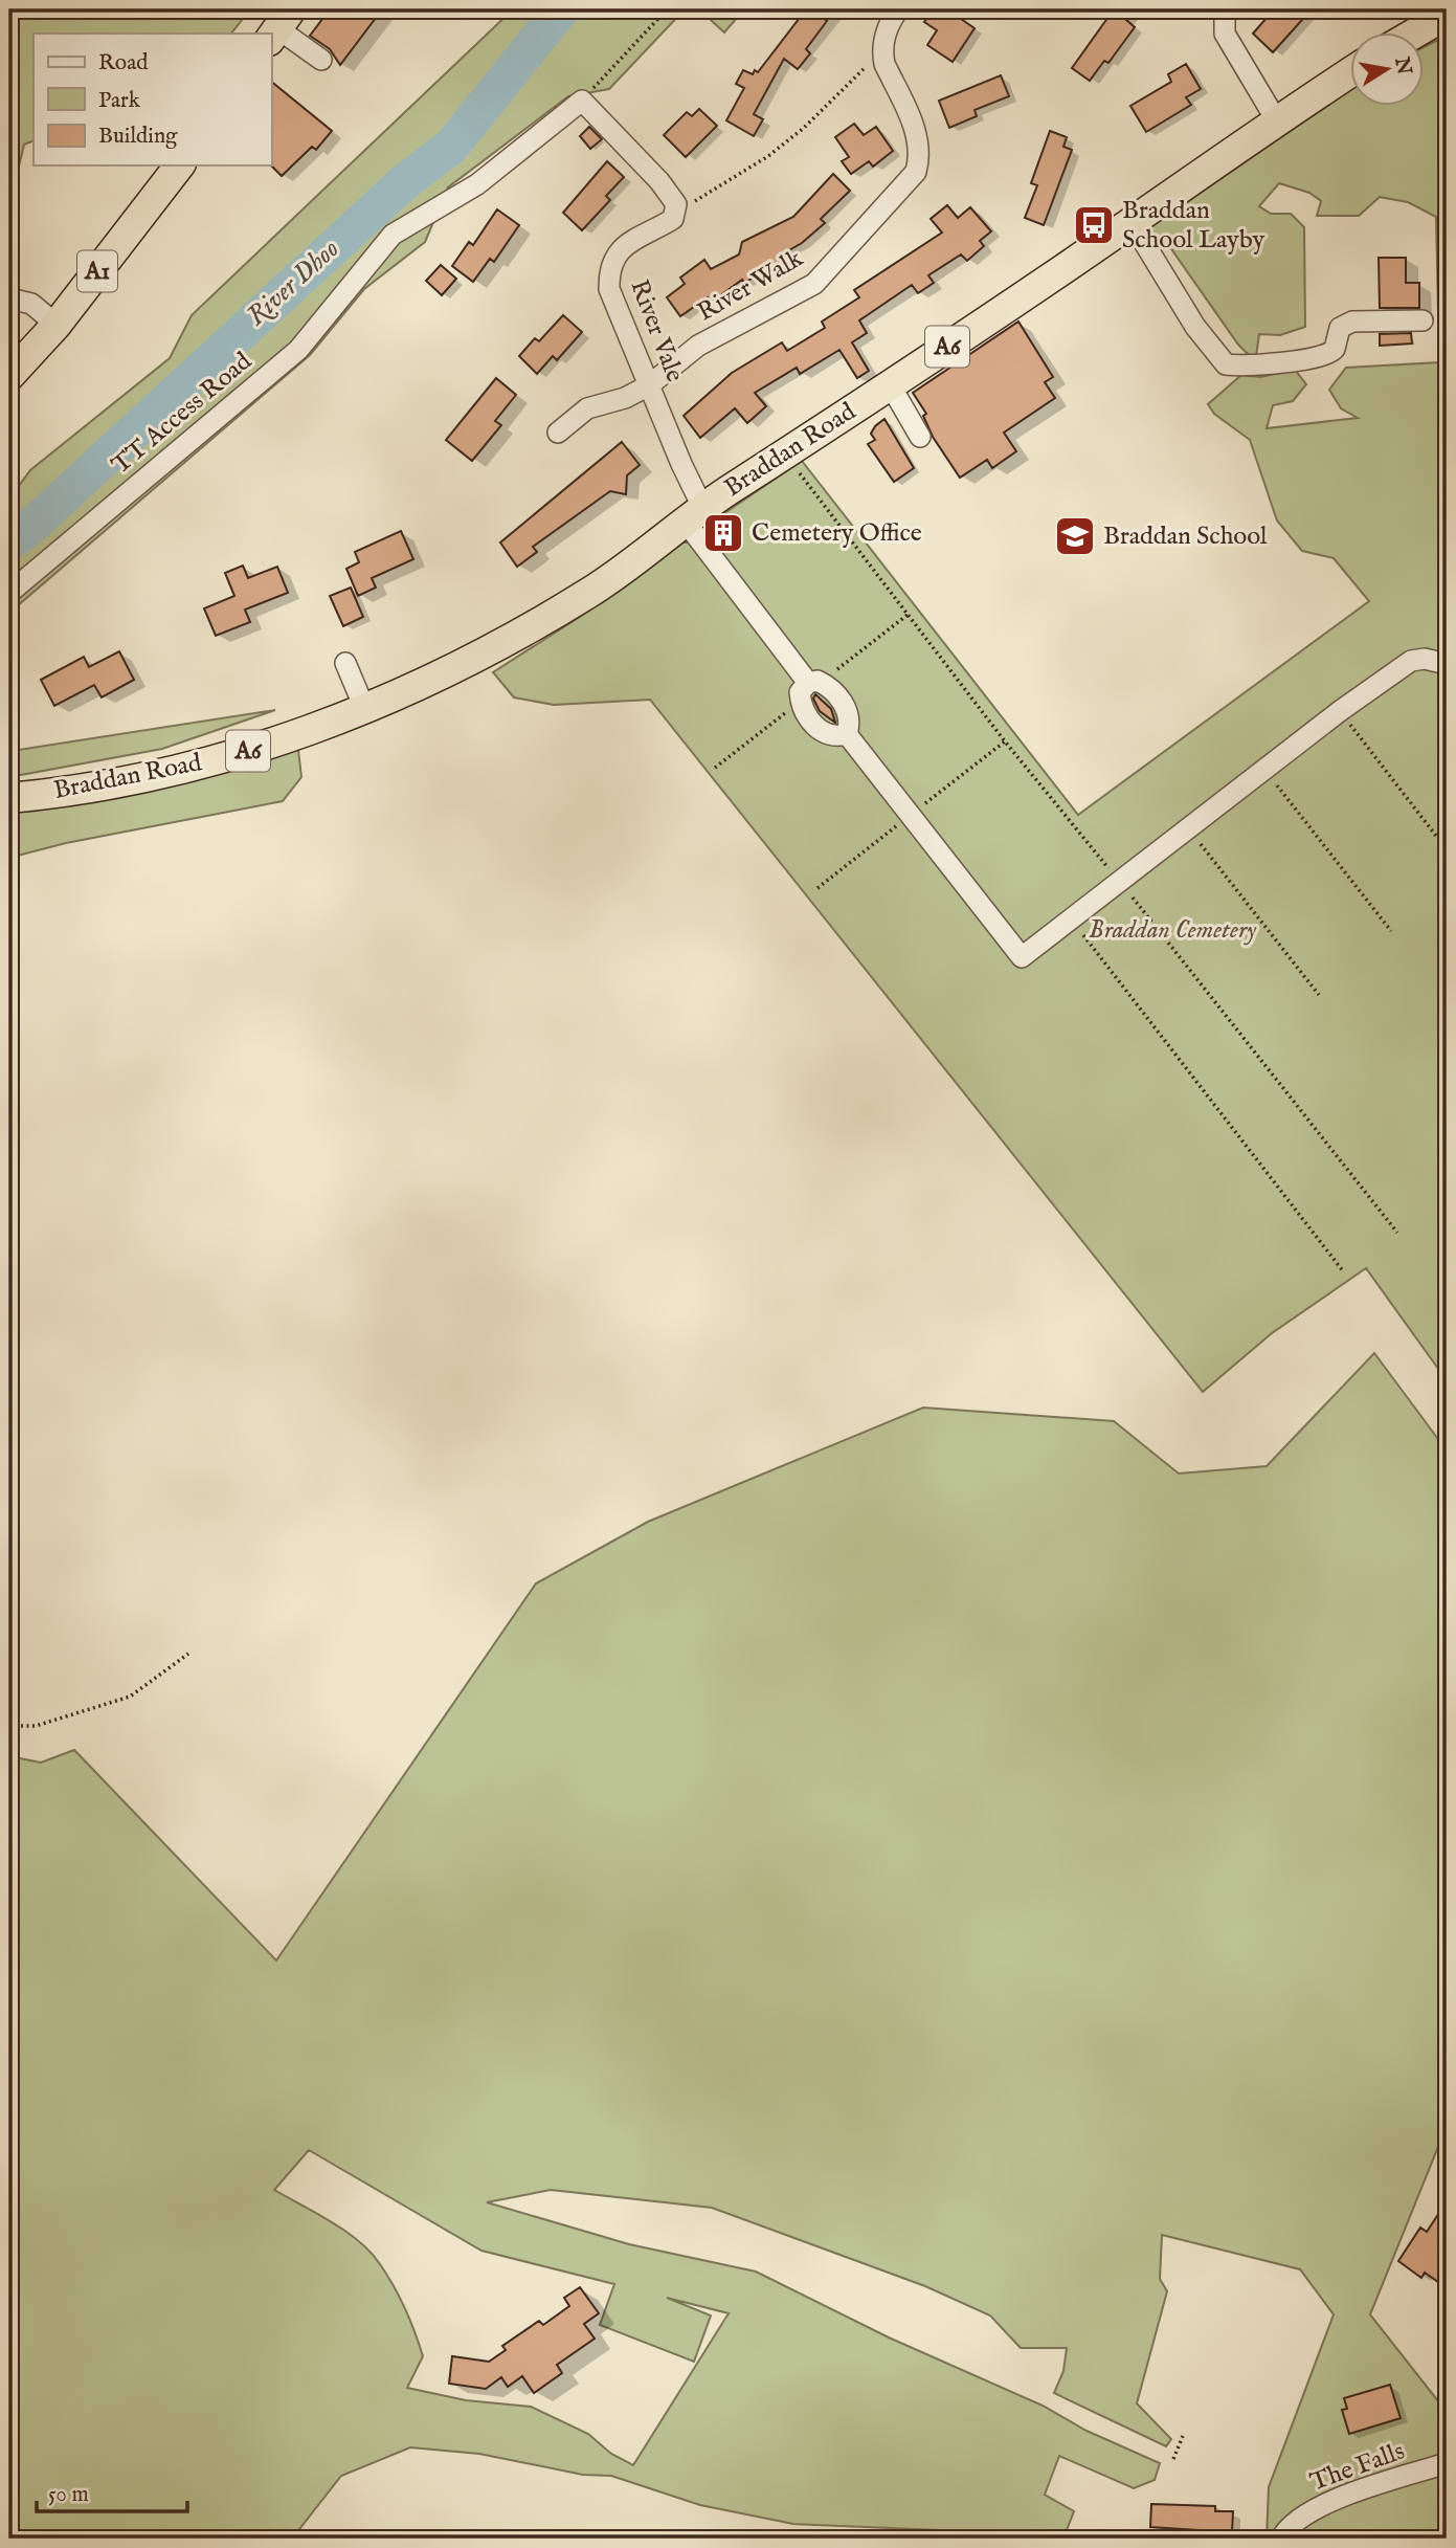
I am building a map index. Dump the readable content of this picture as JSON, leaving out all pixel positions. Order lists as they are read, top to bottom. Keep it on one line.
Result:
{"streets":{"highway":["A1","A6","Braddan Road"],"street":["River Walk","River Vale","TT Access Road","The Falls"]},"crossings":[["River Walk","River Vale"],["River Vale","Braddan Road"]],"water":["River Dhoo"],"parks":["Braddan Cemetery"],"places":{"bus stop":["Braddan School Layby"],"building":["Cemetery Office"],"school or university":["Braddan School"]},"legend":["Road","Park","Building"],"scale_bar":"50 m","north":"right"}
